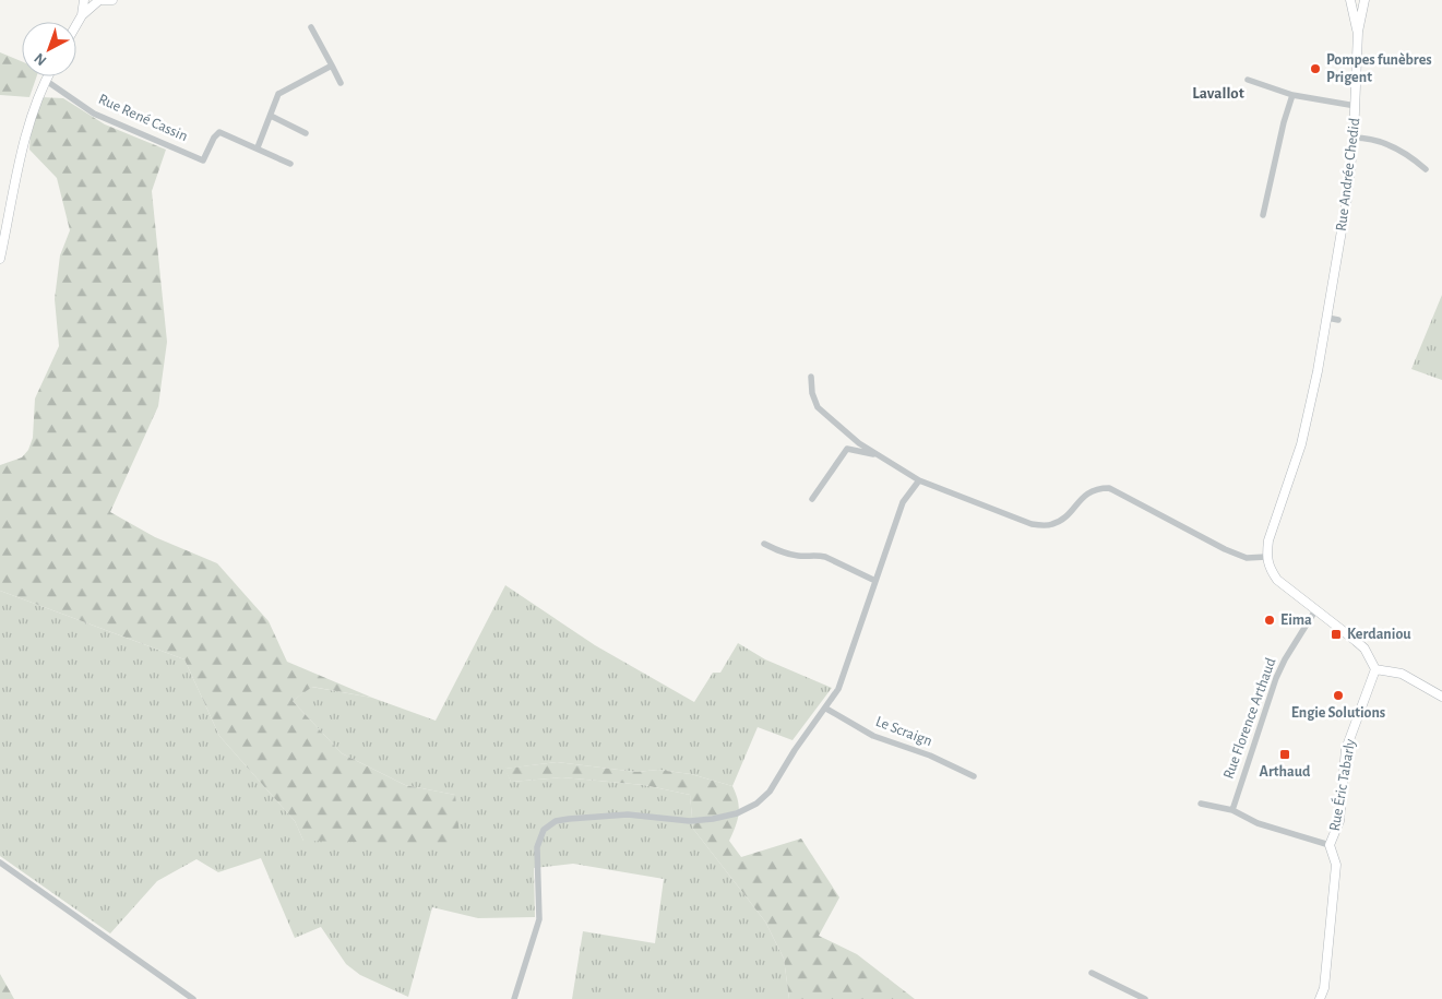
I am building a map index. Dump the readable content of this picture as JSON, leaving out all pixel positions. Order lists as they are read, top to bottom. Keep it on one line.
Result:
{"streets":{"street":["Rue René Cassin","Rue Andrée Chedid","Rue Florence Arthaud","Le Scraign","Rue Éric Tabarly"]},"districts":["Lavallot"],"places":{"other":["Pompes funèbres Prigent","Eima","Engie Solutions"],"transit":["Kerdaniou","Arthaud"]},"north":"bottom left"}
